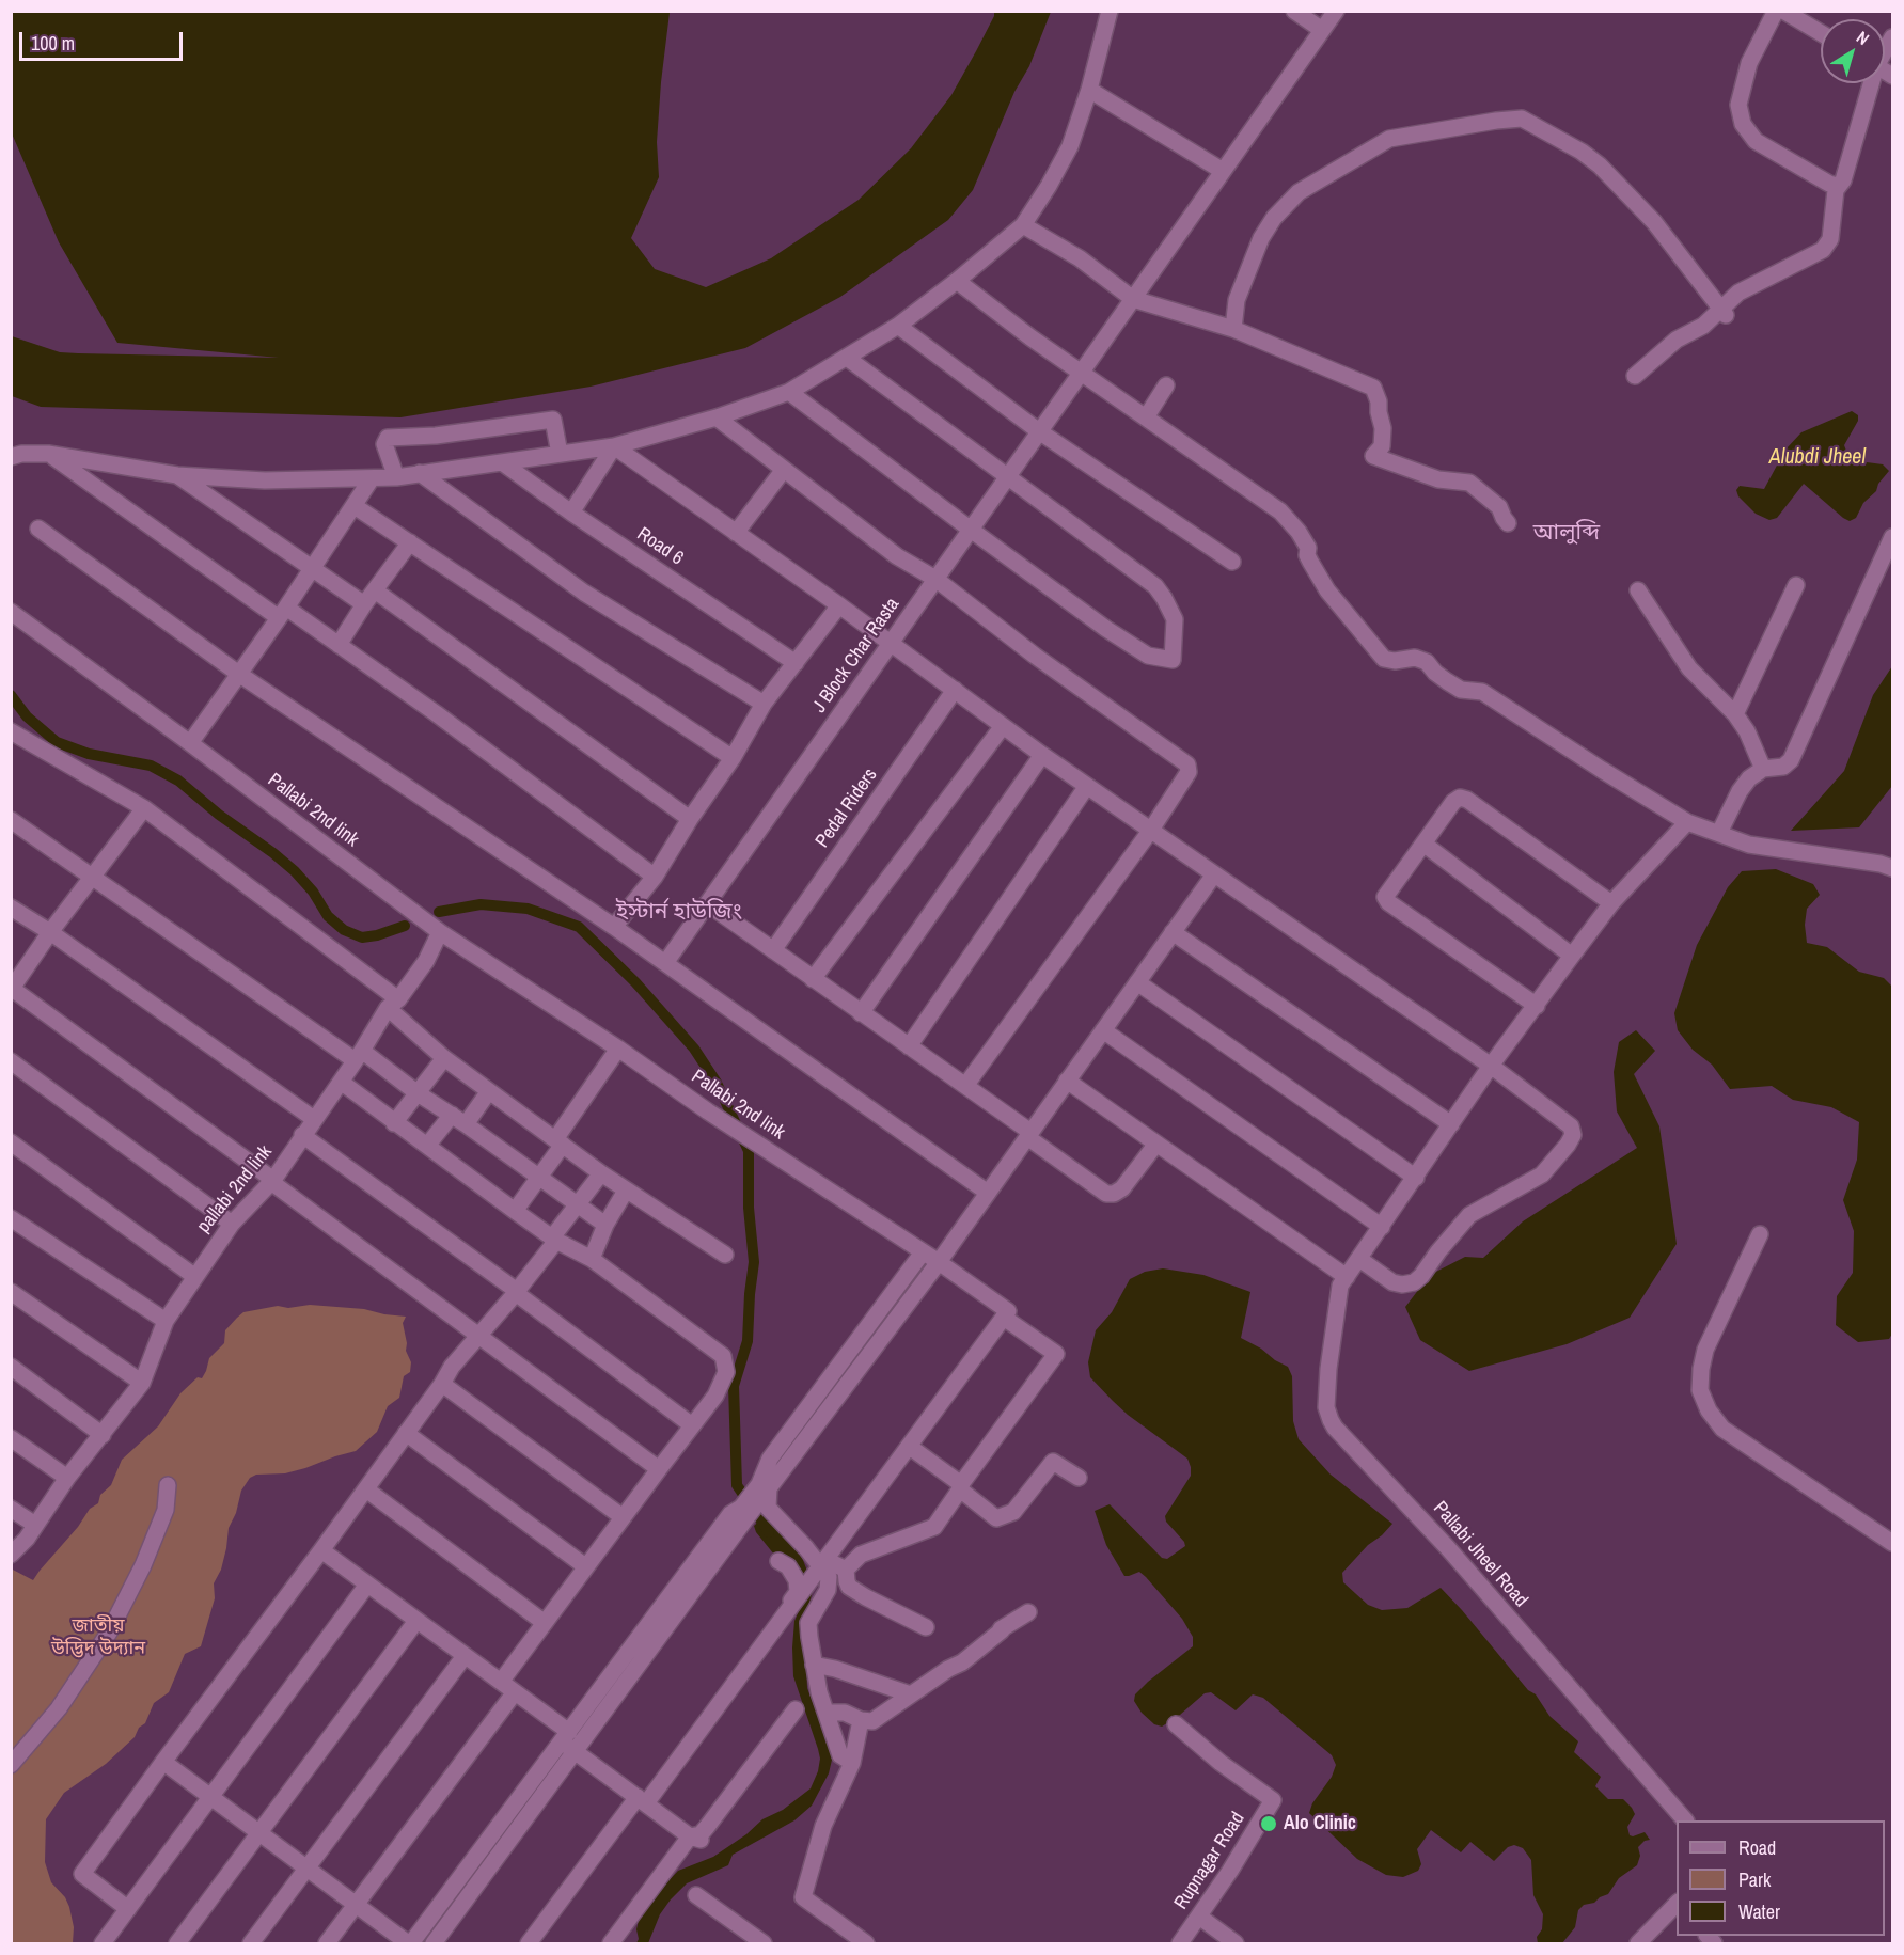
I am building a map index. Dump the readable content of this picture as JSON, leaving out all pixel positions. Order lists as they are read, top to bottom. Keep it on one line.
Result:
{"streets":{"street":["Road 6","J Block Char Rasta","Pedal Riders","Pallabi 2nd link","pallabi 2nd link","Pallabi Jheel Road","Rupnagar Road"]},"crossings":[["Pallabi 2nd link","pallabi 2nd link"]],"districts":["আলুব্দি","ইস্টার্ন হাউজিং"],"water":["Alubdi Jheel"],"parks":["জাতীয় উদ্ভিদ উদ্যান"],"places":["Alo Clinic"],"legend":["Road","Park","Water"],"scale_bar":"100 m","north":"top right"}
